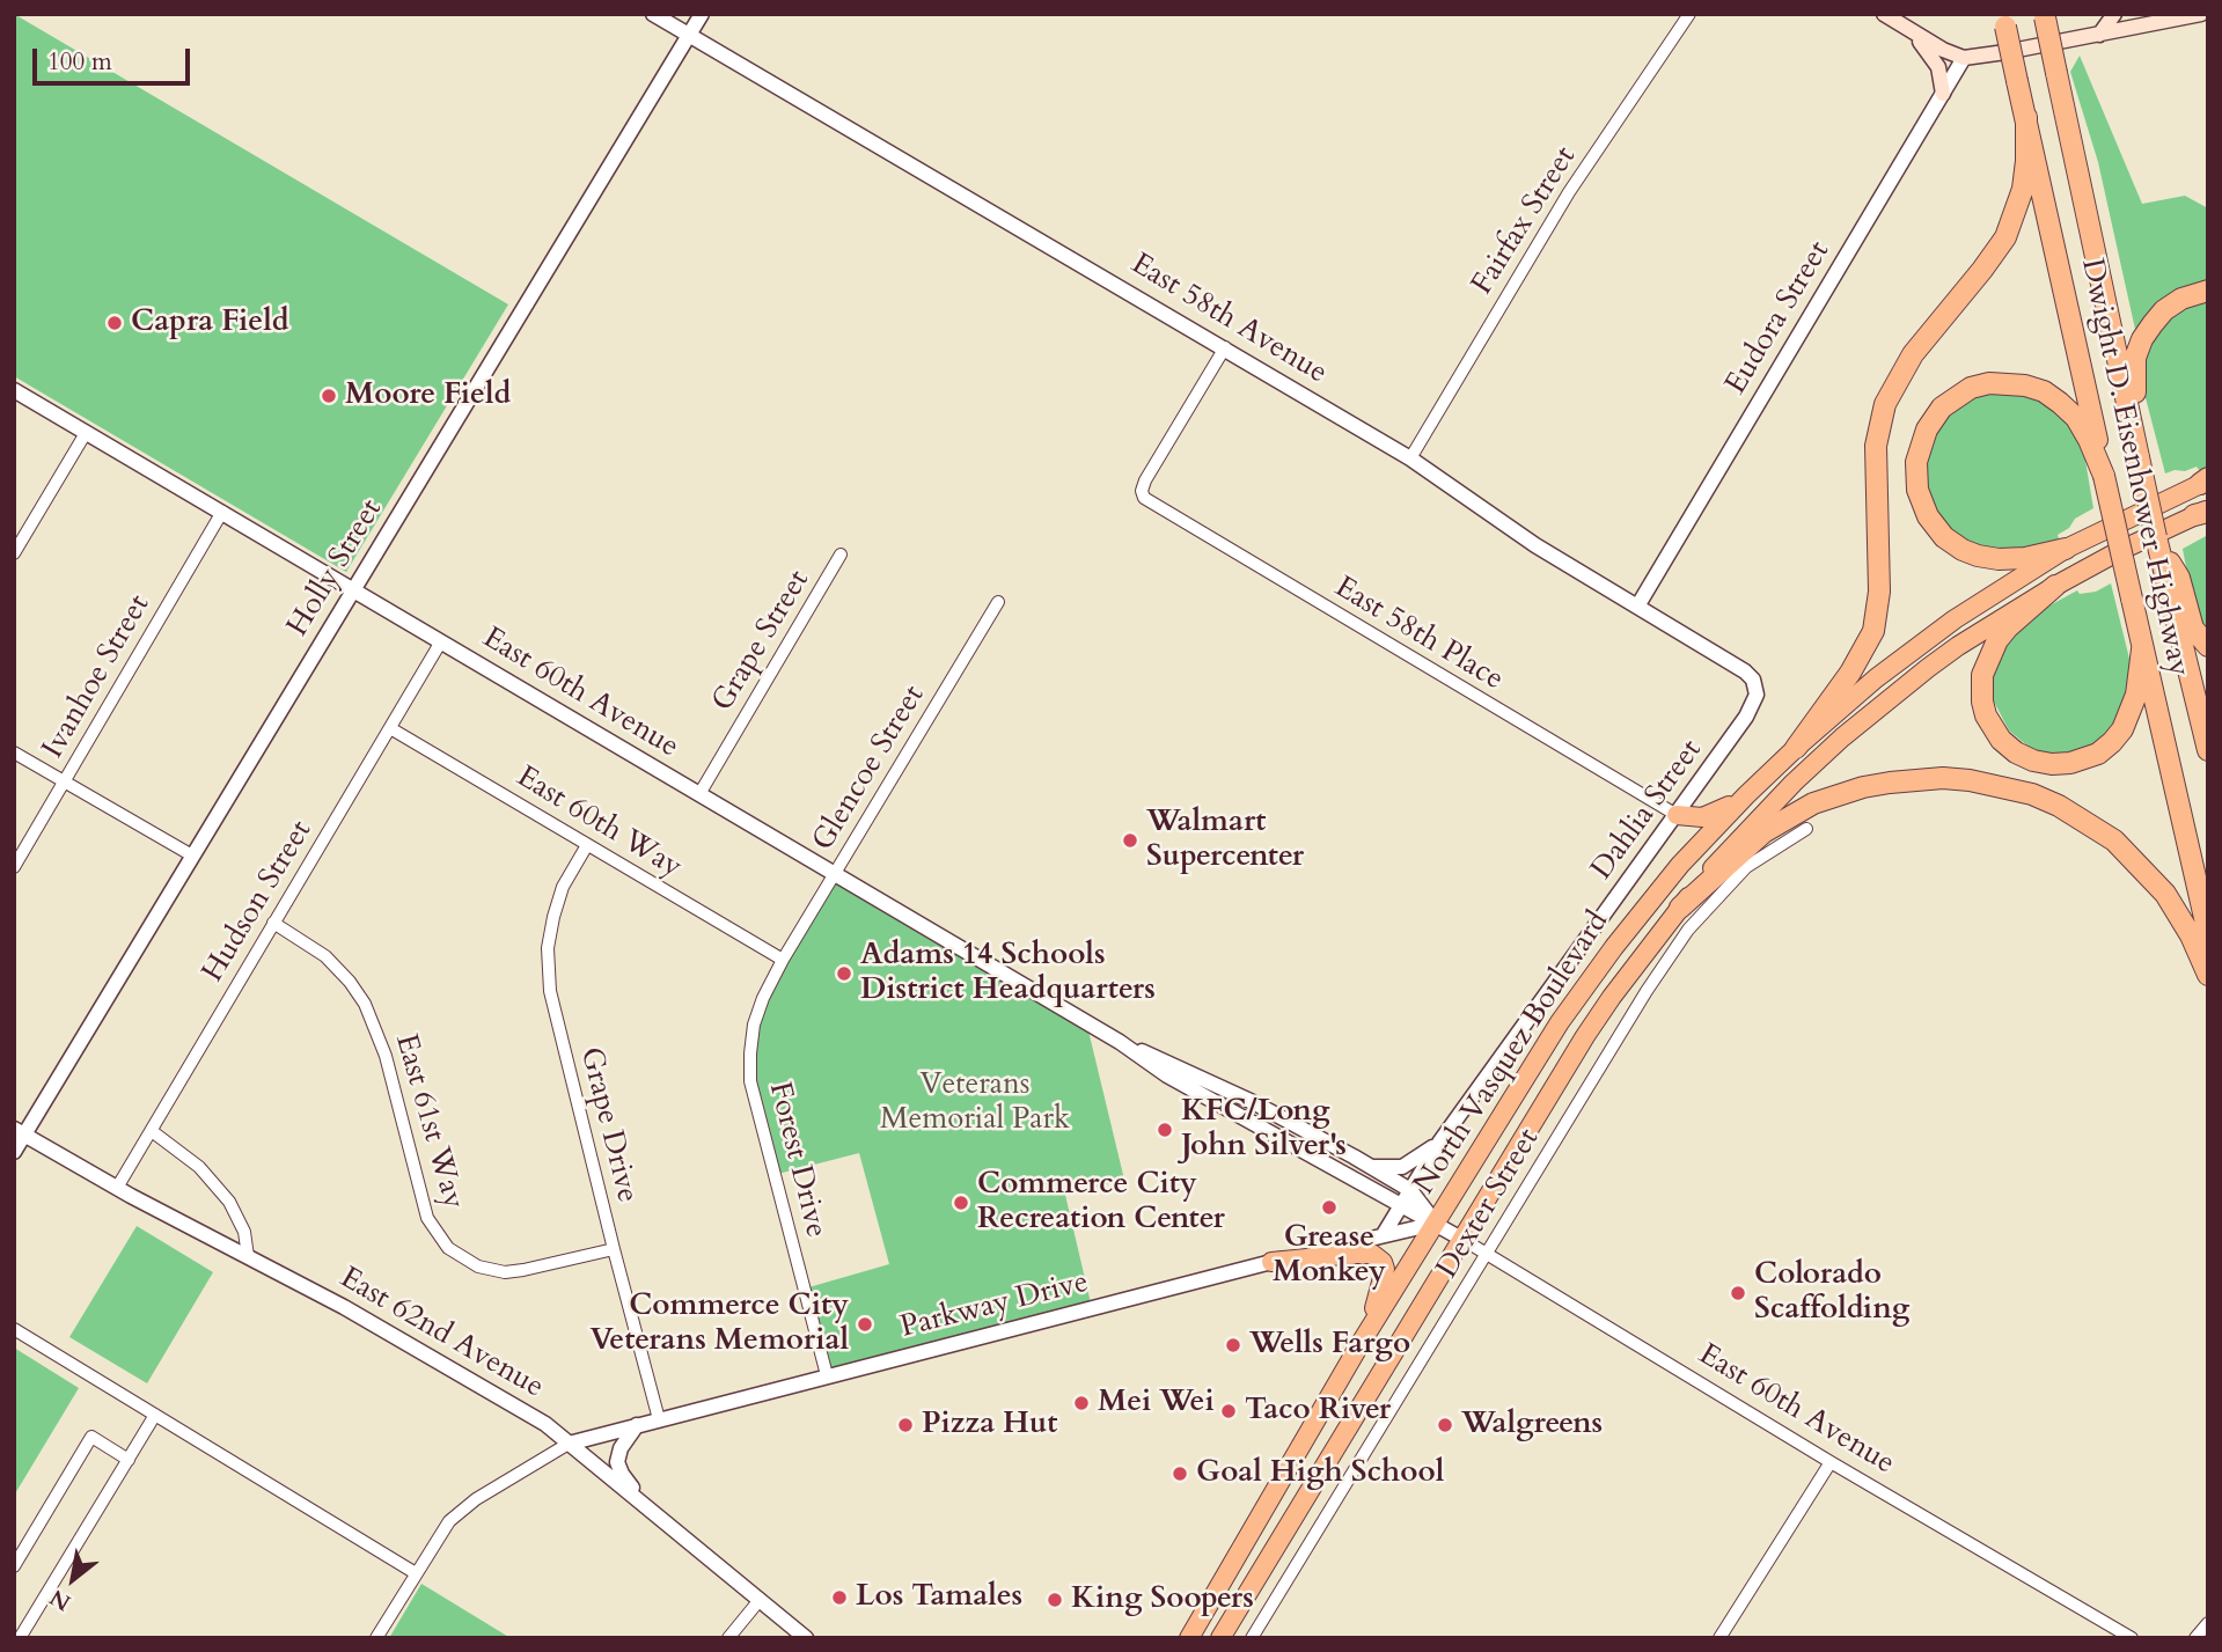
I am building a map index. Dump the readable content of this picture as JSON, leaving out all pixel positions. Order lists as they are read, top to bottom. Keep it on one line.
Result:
{"streets":{"highway":["Dwight D. Eisenhower Highway","North Vasquez Boulevard"],"street":["Fairfax Street","Eudora Street","East 58th Avenue","Holly Street","East 58th Place","Grape Street","Ivanhoe Street","East 60th Avenue","Glencoe Street","Dahlia Street","East 60th Way","Hudson Street","East 61st Way","Grape Drive","Forest Drive","Dexter Street","Parkway Drive","East 62nd Avenue"]},"crossings":[["Fairfax Street","East 58th Avenue"],["Eudora Street","East 58th Avenue"],["East 58th Avenue","Holly Street"],["East 58th Avenue","East 58th Place"],["East 58th Avenue","Dahlia Street"],["Holly Street","East 60th Avenue"],["Holly Street","East 62nd Avenue"],["East 58th Place","Dahlia Street"],["Grape Street","East 60th Avenue"],["Ivanhoe Street","East 60th Avenue"],["East 60th Avenue","Glencoe Street"],["East 60th Avenue","Dahlia Street"],["East 60th Avenue","Hudson Street"],["East 60th Avenue","North Vasquez Boulevard"],["East 60th Avenue","Dexter Street"],["East 60th Avenue","Parkway Drive"],["Glencoe Street","East 60th Way"],["Glencoe Street","Forest Drive"],["Dahlia Street","Parkway Drive"],["East 60th Way","Hudson Street"],["East 60th Way","Grape Drive"],["East 60th Way","Forest Drive"],["Hudson Street","East 61st Way"],["Hudson Street","East 62nd Avenue"],["North Vasquez Boulevard","Parkway Drive"],["East 61st Way","Grape Drive"],["Grape Drive","Parkway Drive"],["Forest Drive","Parkway Drive"],["Parkway Drive","East 62nd Avenue"]],"parks":["Veterans Memorial Park"],"places":["Capra Field","Moore Field","Walmart Supercenter","Adams 14 Schools District Headquarters","KFC/Long John Silver's","Commerce City Recreation Center","Grease Monkey","Colorado Scaffolding","Commerce City Veterans Memorial","Wells Fargo","Mei Wei","Taco River","Pizza Hut","Walgreens","Goal High School","Los Tamales","King Soopers"],"scale_bar":"100 m","north":"bottom left"}
